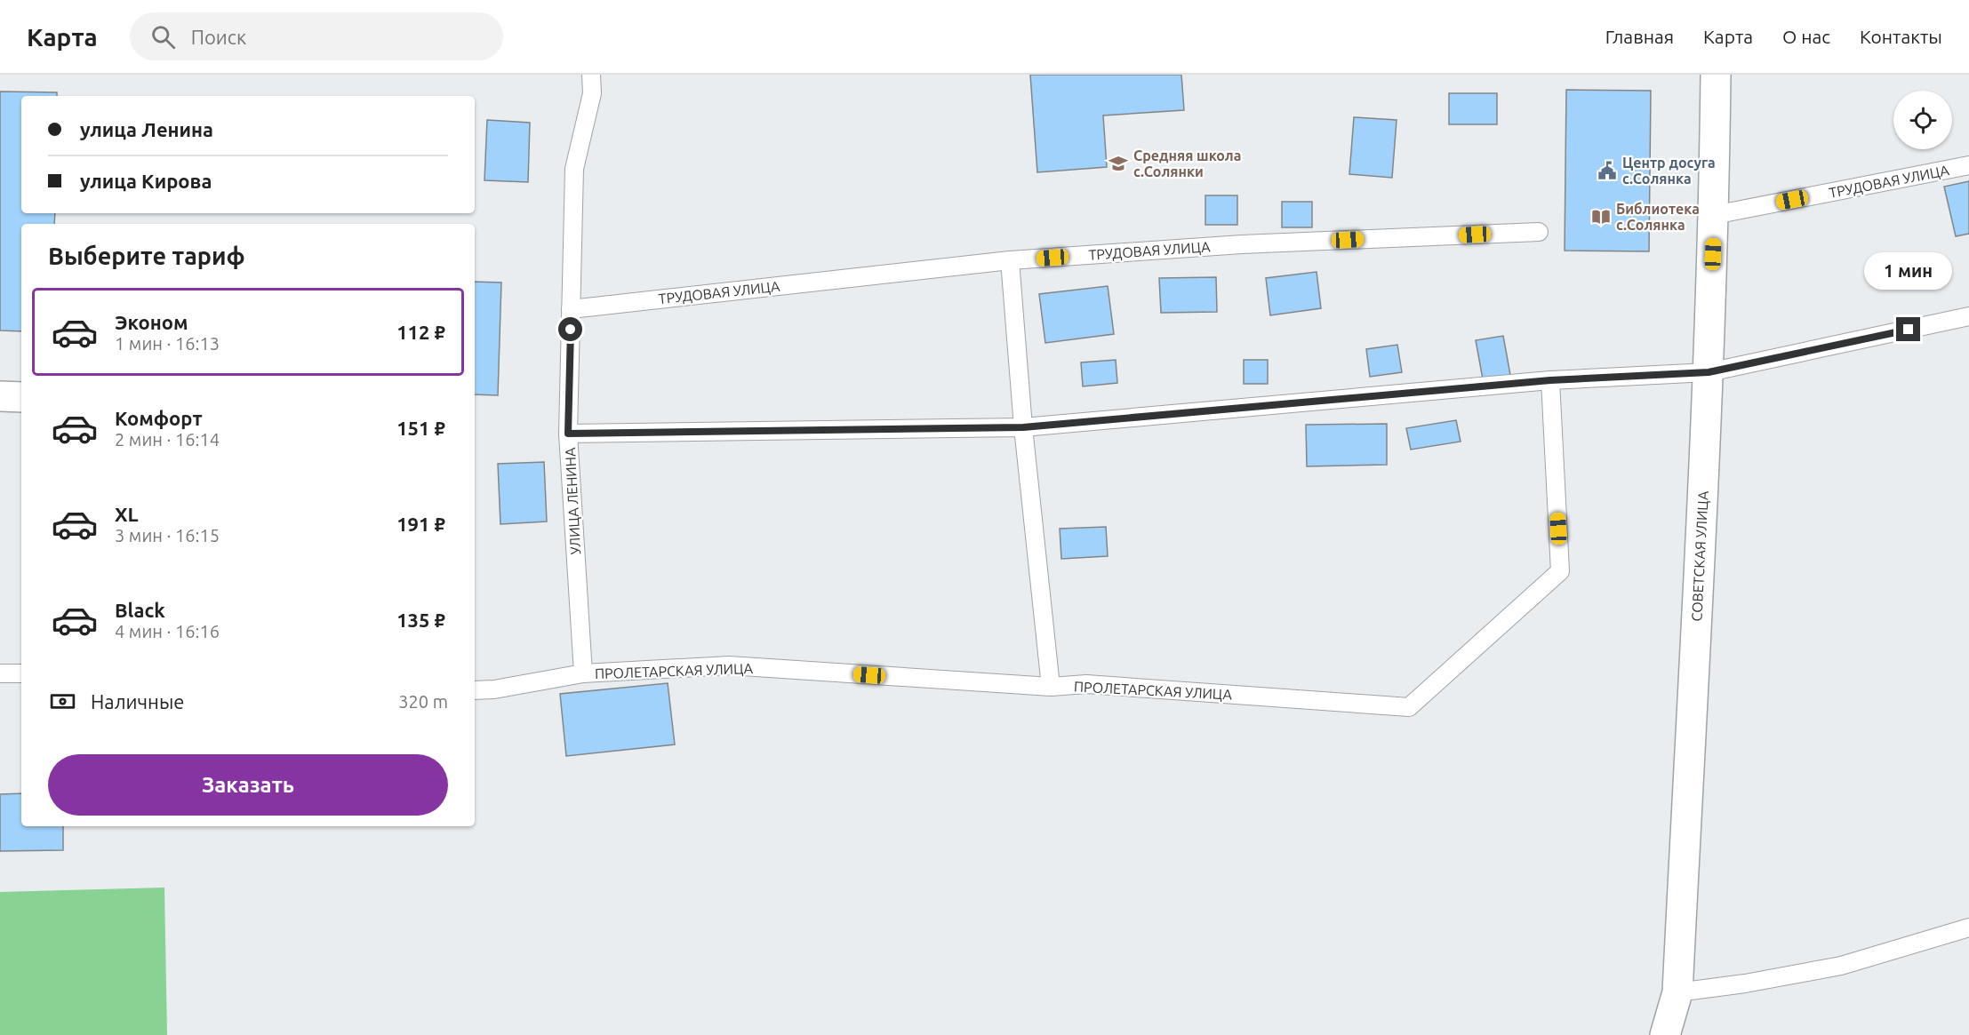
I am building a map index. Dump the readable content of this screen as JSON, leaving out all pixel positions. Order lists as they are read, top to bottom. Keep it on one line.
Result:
{"streets":{"street":["СОВЕТСКАЯ УЛИЦА"],"lane":["ТРУДОВАЯ УЛИЦА","УЛИЦА ЛЕНИНА","ПРОЛЕТАРСКАЯ УЛИЦА"]},"crossings":[["ТРУДОВАЯ УЛИЦА","УЛИЦА ЛЕНИНА"],["ТРУДОВАЯ УЛИЦА","СОВЕТСКАЯ УЛИЦА"],["УЛИЦА ЛЕНИНА","ПРОЛЕТАРСКАЯ УЛИЦА"]],"places":{"school or university":["Средняя школа с.Солянки"],"public building":["Центр досуга с.Солянка"],"library":["Библиотека с.Солянка"]},"page":{"header":"Карта","search":"Поиск","nav":["Главная","Карта","О нас","Контакты"],"banner":["улица Ленина","улица Кирова"],"heading":"Выберите тариф","bubble":"1 мин","list":[{"name":"Эконом","note":"1 мин · 16:13","value":"112 ₽"},{"name":"Комфорт","note":"2 мин · 16:14","value":"151 ₽"},{"name":"XL","note":"3 мин · 16:15","value":"191 ₽"},{"name":"Black","note":"4 мин · 16:16","value":"135 ₽"}],"pay":["Наличные","320 m"],"buttons":"Заказать"}}
